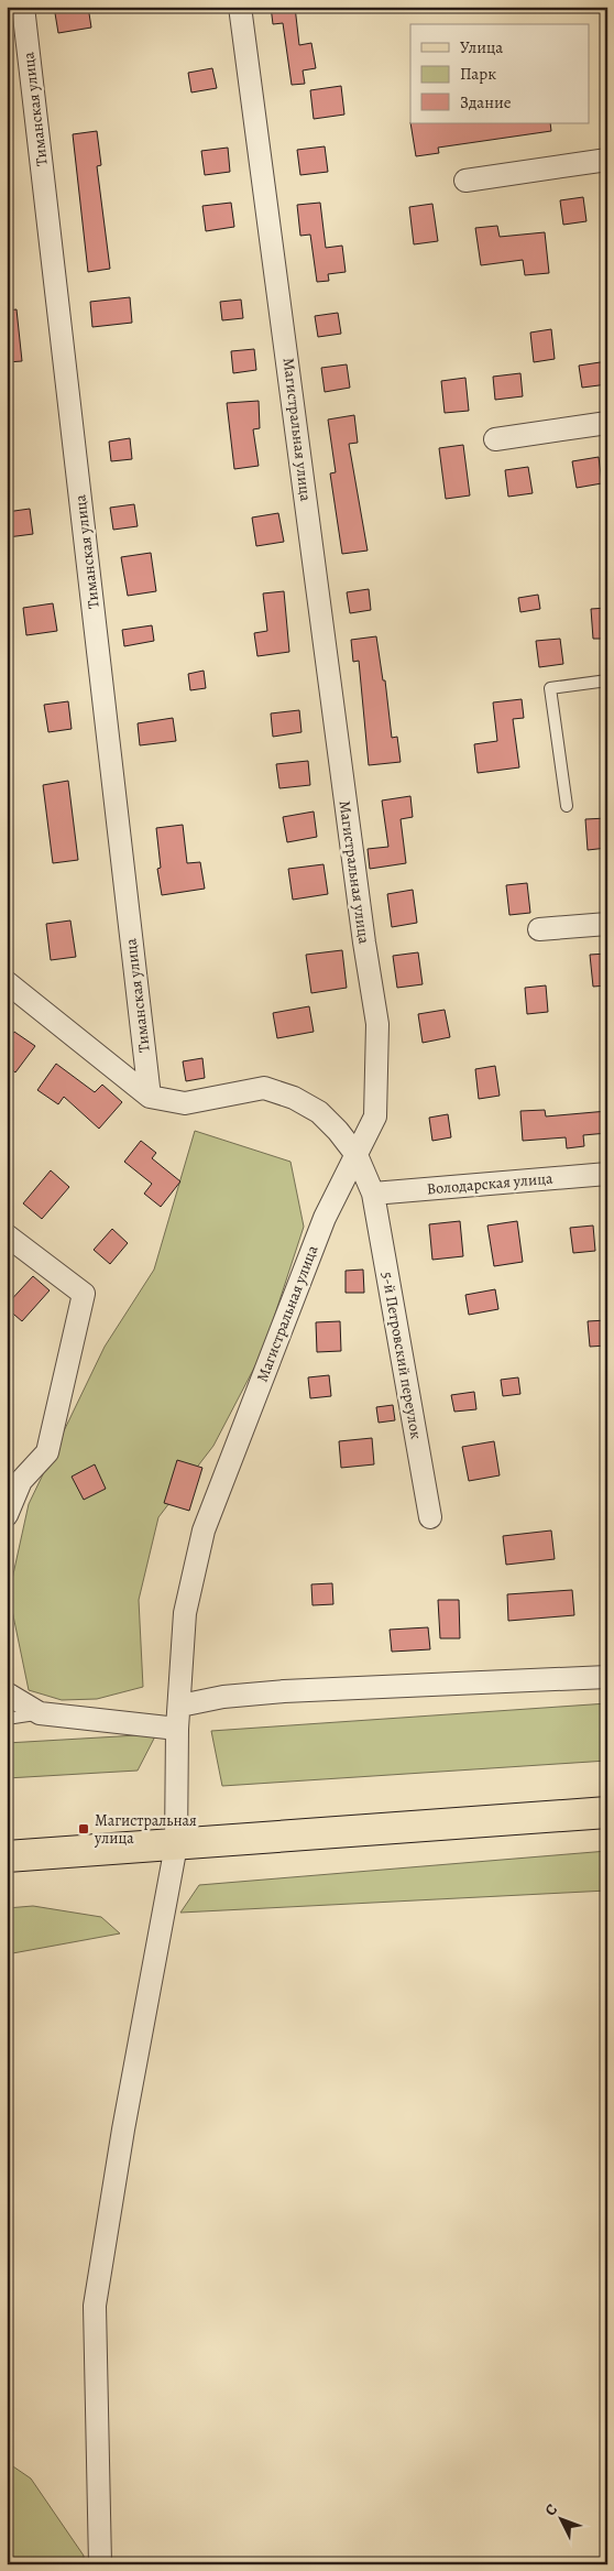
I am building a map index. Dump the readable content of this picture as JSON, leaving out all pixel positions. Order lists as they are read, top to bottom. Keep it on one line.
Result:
{"streets":{"street":["Тиманская улица","Магистральная улица","Володарская улица","5-й Петровский переулок"]},"crossings":[["Тиманская улица","5-й Петровский переулок"],["Магистральная улица","5-й Петровский переулок"],["Володарская улица","5-й Петровский переулок"]],"places":{"transit":["Магистральная улица"]},"legend":["Улица","Парк","Здание"],"north":"top left"}
